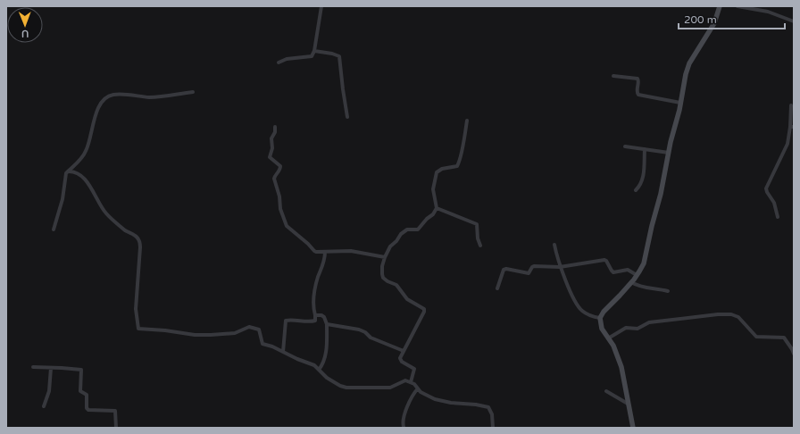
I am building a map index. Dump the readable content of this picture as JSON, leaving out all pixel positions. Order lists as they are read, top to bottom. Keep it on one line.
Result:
{"scale_bar":"200 m","north":"bottom"}
